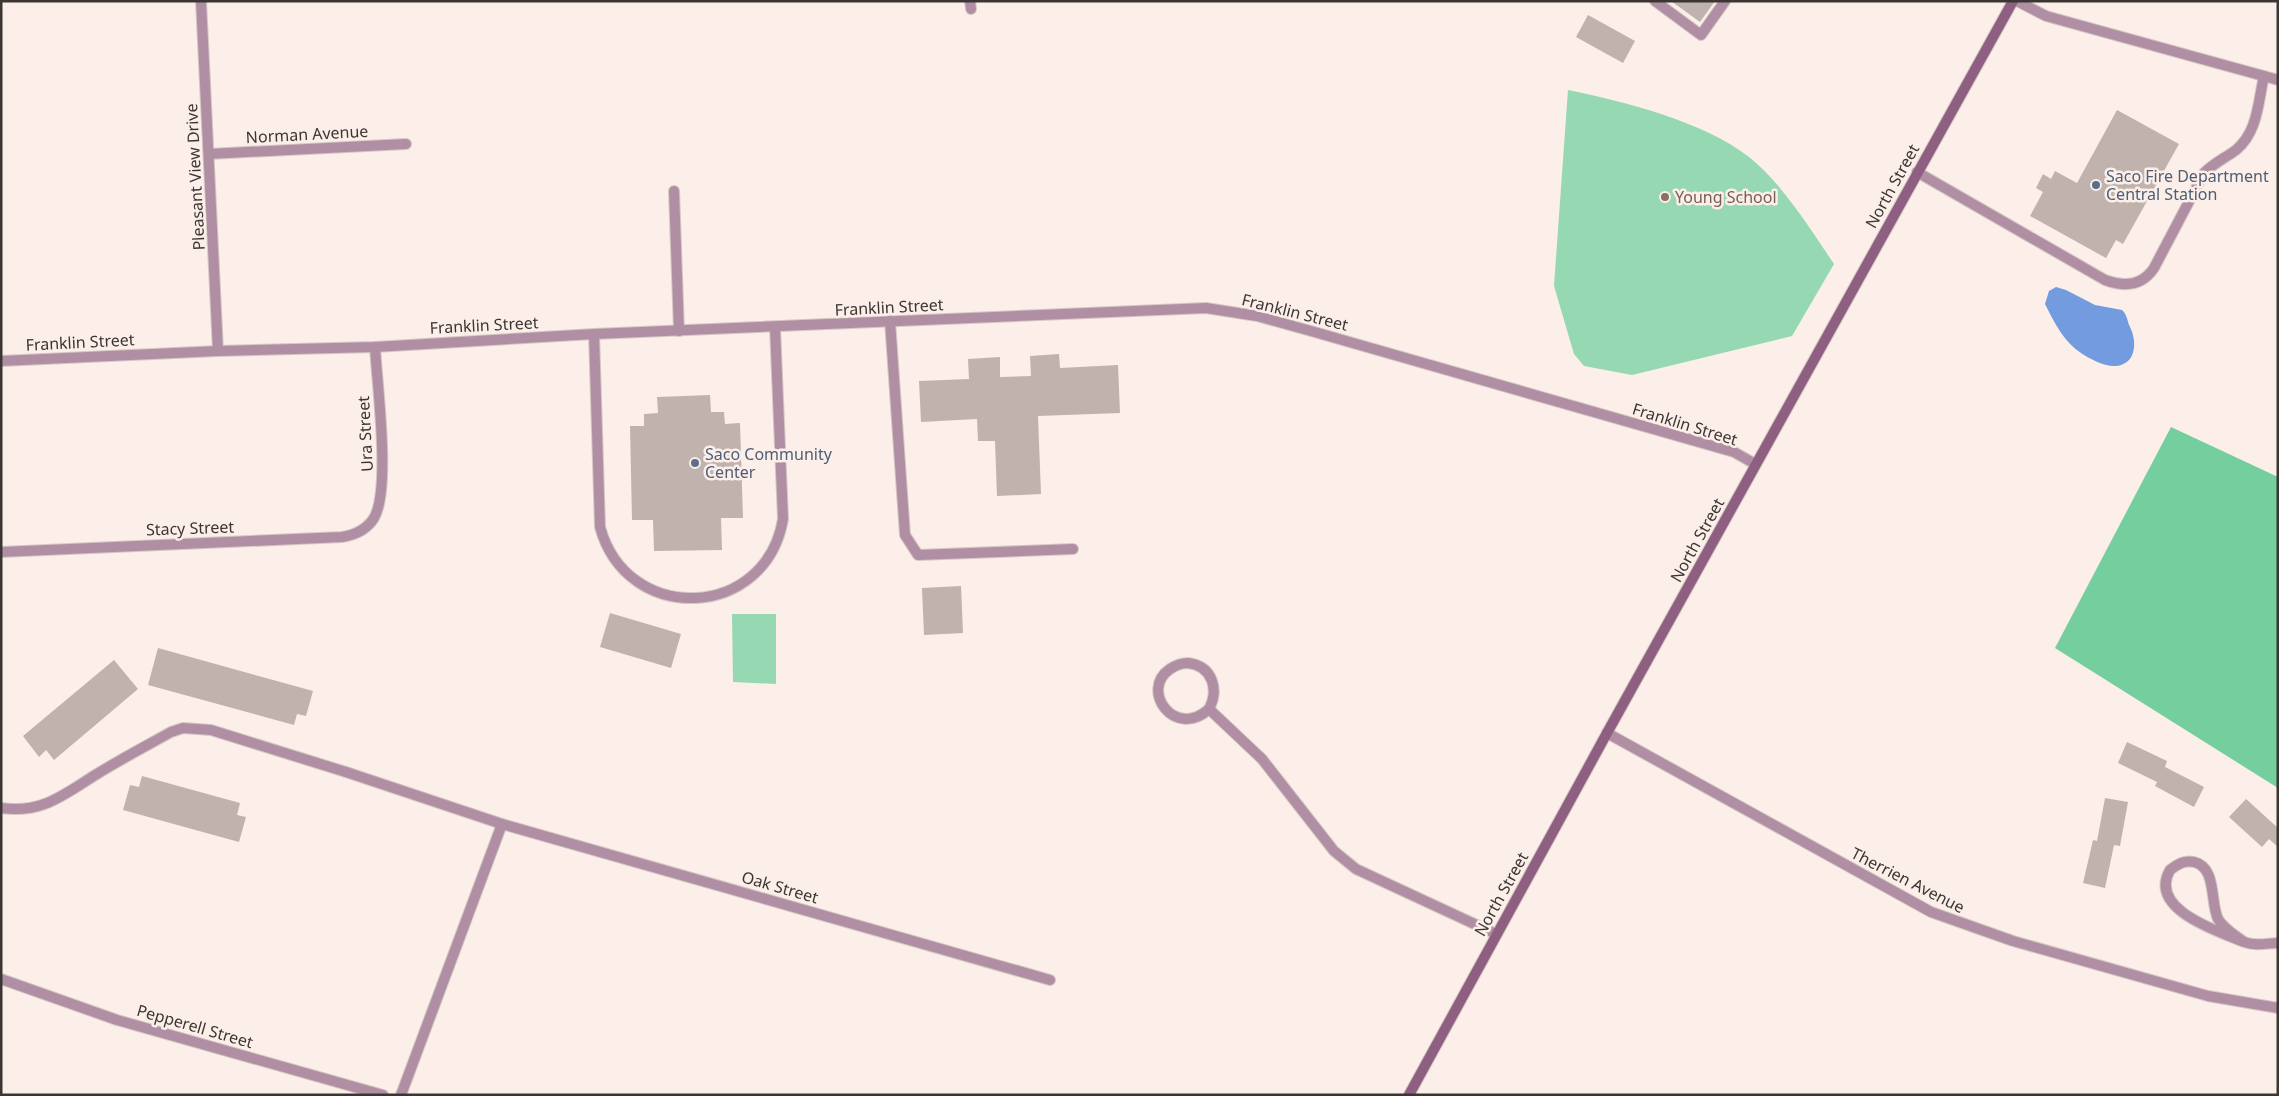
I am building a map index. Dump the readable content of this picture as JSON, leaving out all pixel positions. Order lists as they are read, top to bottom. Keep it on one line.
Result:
{"streets":{"main road":["North Street"],"street":["Norman Avenue","Pleasant View Drive","Franklin Street","Ura Street","Stacy Street","Therrien Avenue","Oak Street","Pepperell Street"]},"crossings":[["Norman Avenue","Pleasant View Drive"],["Pleasant View Drive","Franklin Street"],["North Street","Franklin Street"],["North Street","Therrien Avenue"],["Franklin Street","Ura Street"],["Ura Street","Stacy Street"]],"places":["Saco Fire Department Central Station","Young School","Saco Community Center"]}
